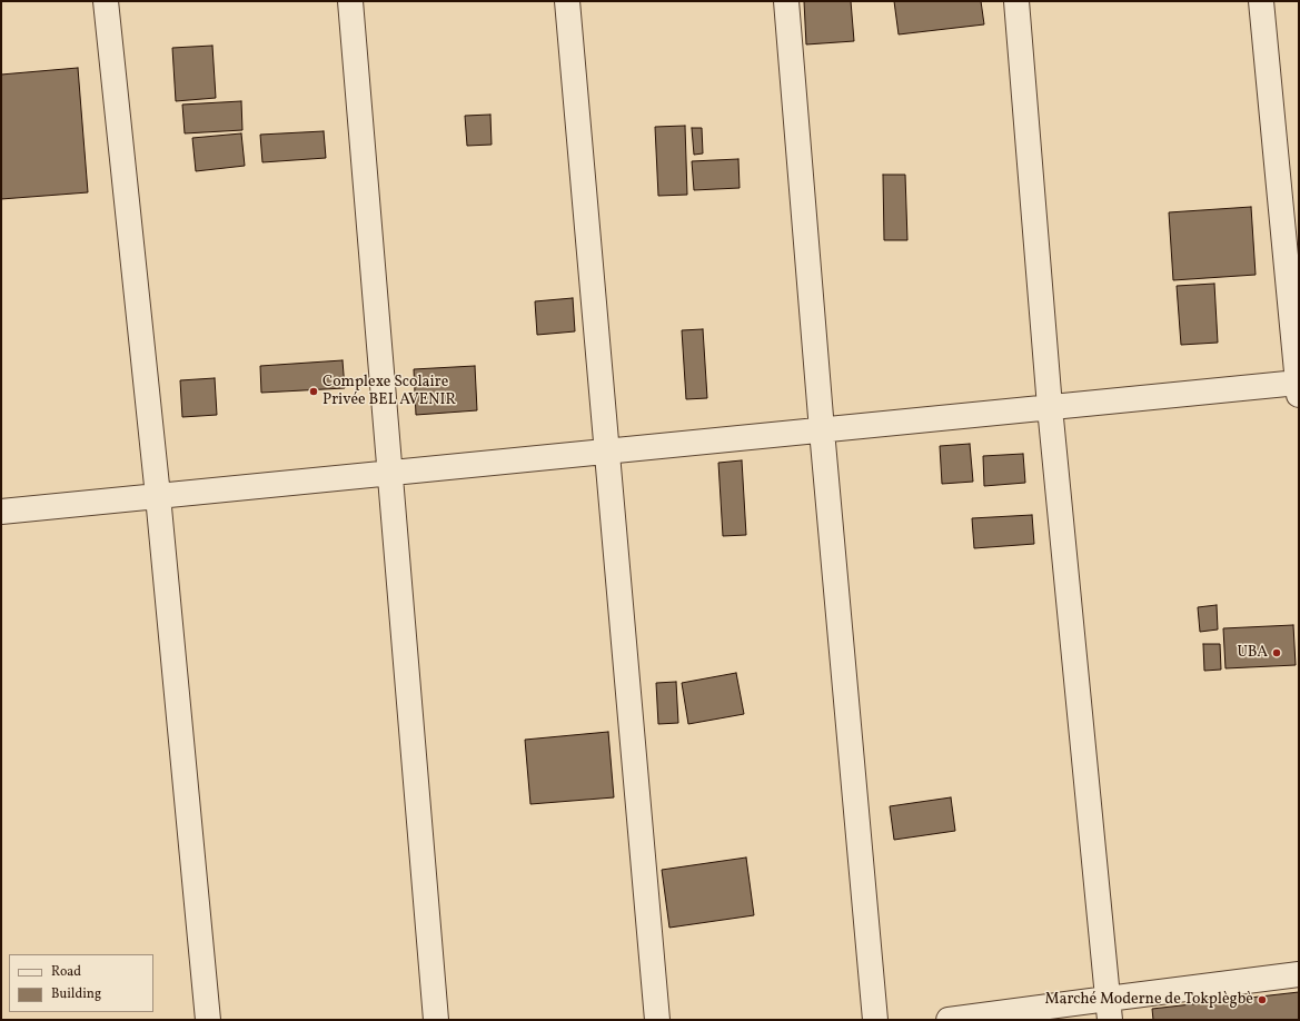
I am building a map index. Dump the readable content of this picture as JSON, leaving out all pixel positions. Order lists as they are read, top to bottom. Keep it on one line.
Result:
{"places":["Complexe Scolaire Privée BEL AVENIR","UBA","Marché Moderne de Tokplègbè"],"legend":["Road","Building"]}
